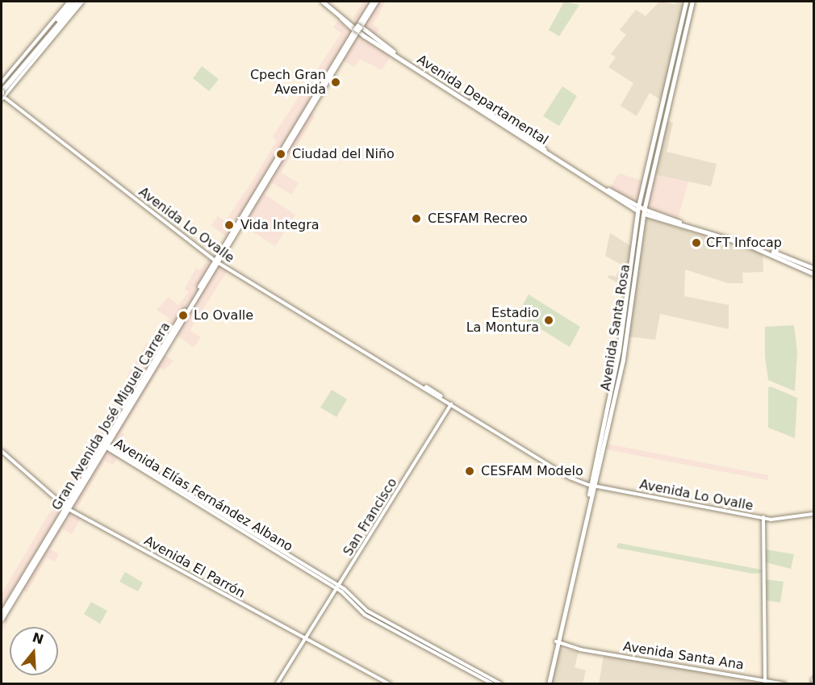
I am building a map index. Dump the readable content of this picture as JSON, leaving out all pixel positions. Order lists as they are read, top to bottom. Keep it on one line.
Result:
{"streets":{"main road":["Avenida Departamental","Avenida Lo Ovalle","Avenida Santa Rosa","Gran Avenida José Miguel Carrera","Avenida Elías Fernández Albano","San Francisco","Avenida El Parrón","Avenida Santa Ana"]},"crossings":[["Avenida Departamental","Avenida Santa Rosa"],["Avenida Lo Ovalle","Avenida Santa Rosa"],["Avenida Lo Ovalle","Gran Avenida José Miguel Carrera"],["Avenida Lo Ovalle","San Francisco"],["Avenida Santa Rosa","Avenida Santa Ana"],["Gran Avenida José Miguel Carrera","Avenida Elías Fernández Albano"],["Gran Avenida José Miguel Carrera","Avenida El Parrón"],["Avenida Elías Fernández Albano","San Francisco"],["San Francisco","Avenida El Parrón"]],"places":["Cpech Gran Avenida","Ciudad del Niño","CESFAM Recreo","Vida Integra","CFT Infocap","Lo Ovalle","Estadio La Montura","CESFAM Modelo"],"north":"top"}
